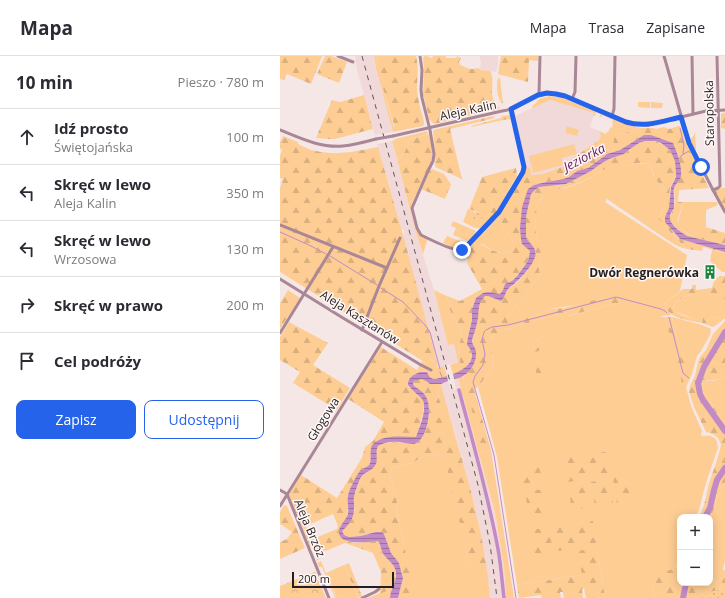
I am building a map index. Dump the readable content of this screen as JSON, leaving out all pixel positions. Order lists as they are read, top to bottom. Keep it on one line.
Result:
{"streets":{"street":["Aleja Kalin","Staropolska","Aleja Kasztanów","Głogowa","Aleja Brzóz"]},"crossings":[["Aleja Kalin","Staropolska"],["Aleja Kasztanów","Głogowa"],["Głogowa","Aleja Brzóz"]],"water":["Jeziorka"],"places":{"building":["Dwór Regnerówka"]},"scale_bar":"200 m","page":{"header":"Mapa","nav":["Mapa","Trasa","Zapisane"],"heading":["10 min","Pieszo · 780 m"],"list":[["Idź prosto","Świętojańska","100 m"],["Skręć w lewo","Aleja Kalin","350 m"],["Skręć w lewo","Wrzosowa","130 m"],["Skręć w prawo","200 m"],"Cel podróży"],"buttons":["Zapisz","Udostępnij"],"map_buttons":["+","−"],"scale":"200 m"}}
